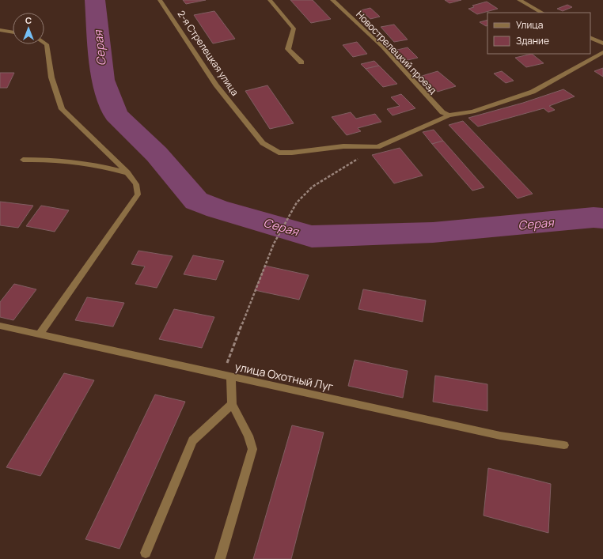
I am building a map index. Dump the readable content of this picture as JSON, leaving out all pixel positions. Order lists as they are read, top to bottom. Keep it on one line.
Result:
{"streets":{"street":["Новострелецкий проезд","2-я Стрелецкая улица","улица Охотный Луг"]},"water":["Серая"],"legend":["Улица","Здание"],"north":"top"}
